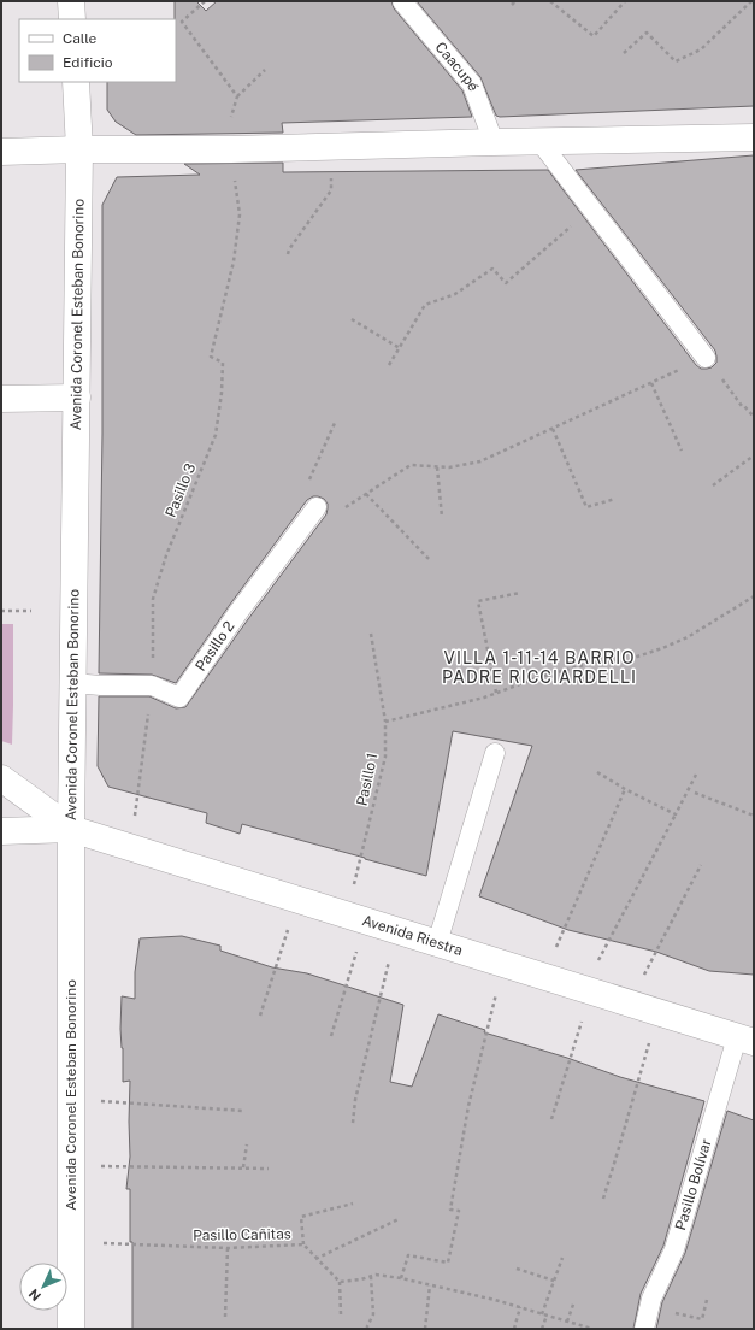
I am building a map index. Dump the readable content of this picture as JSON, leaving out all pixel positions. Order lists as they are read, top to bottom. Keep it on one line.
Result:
{"streets":{"street":["Avenida Coronel Esteban Bonorino","Avenida Riestra"],"lane":["Caacupé","Pasillo 2","Pasillo Bolívar"],"path":["Pasillo 3","Pasillo 1","Pasillo Cañitas"]},"crossings":[["Avenida Coronel Esteban Bonorino","Pasillo 2"],["Avenida Coronel Esteban Bonorino","Avenida Riestra"],["Avenida Coronel Esteban Bonorino","Pasillo Cañitas"],["Pasillo 3","Pasillo 2"],["Pasillo 3","Avenida Riestra"],["Pasillo 1","Avenida Riestra"],["Avenida Riestra","Pasillo Bolívar"]],"districts":["VILLA 1-11-14 BARRIO PADRE RICCIARDELLI"],"legend":["Calle","Edificio"],"north":"bottom left"}
